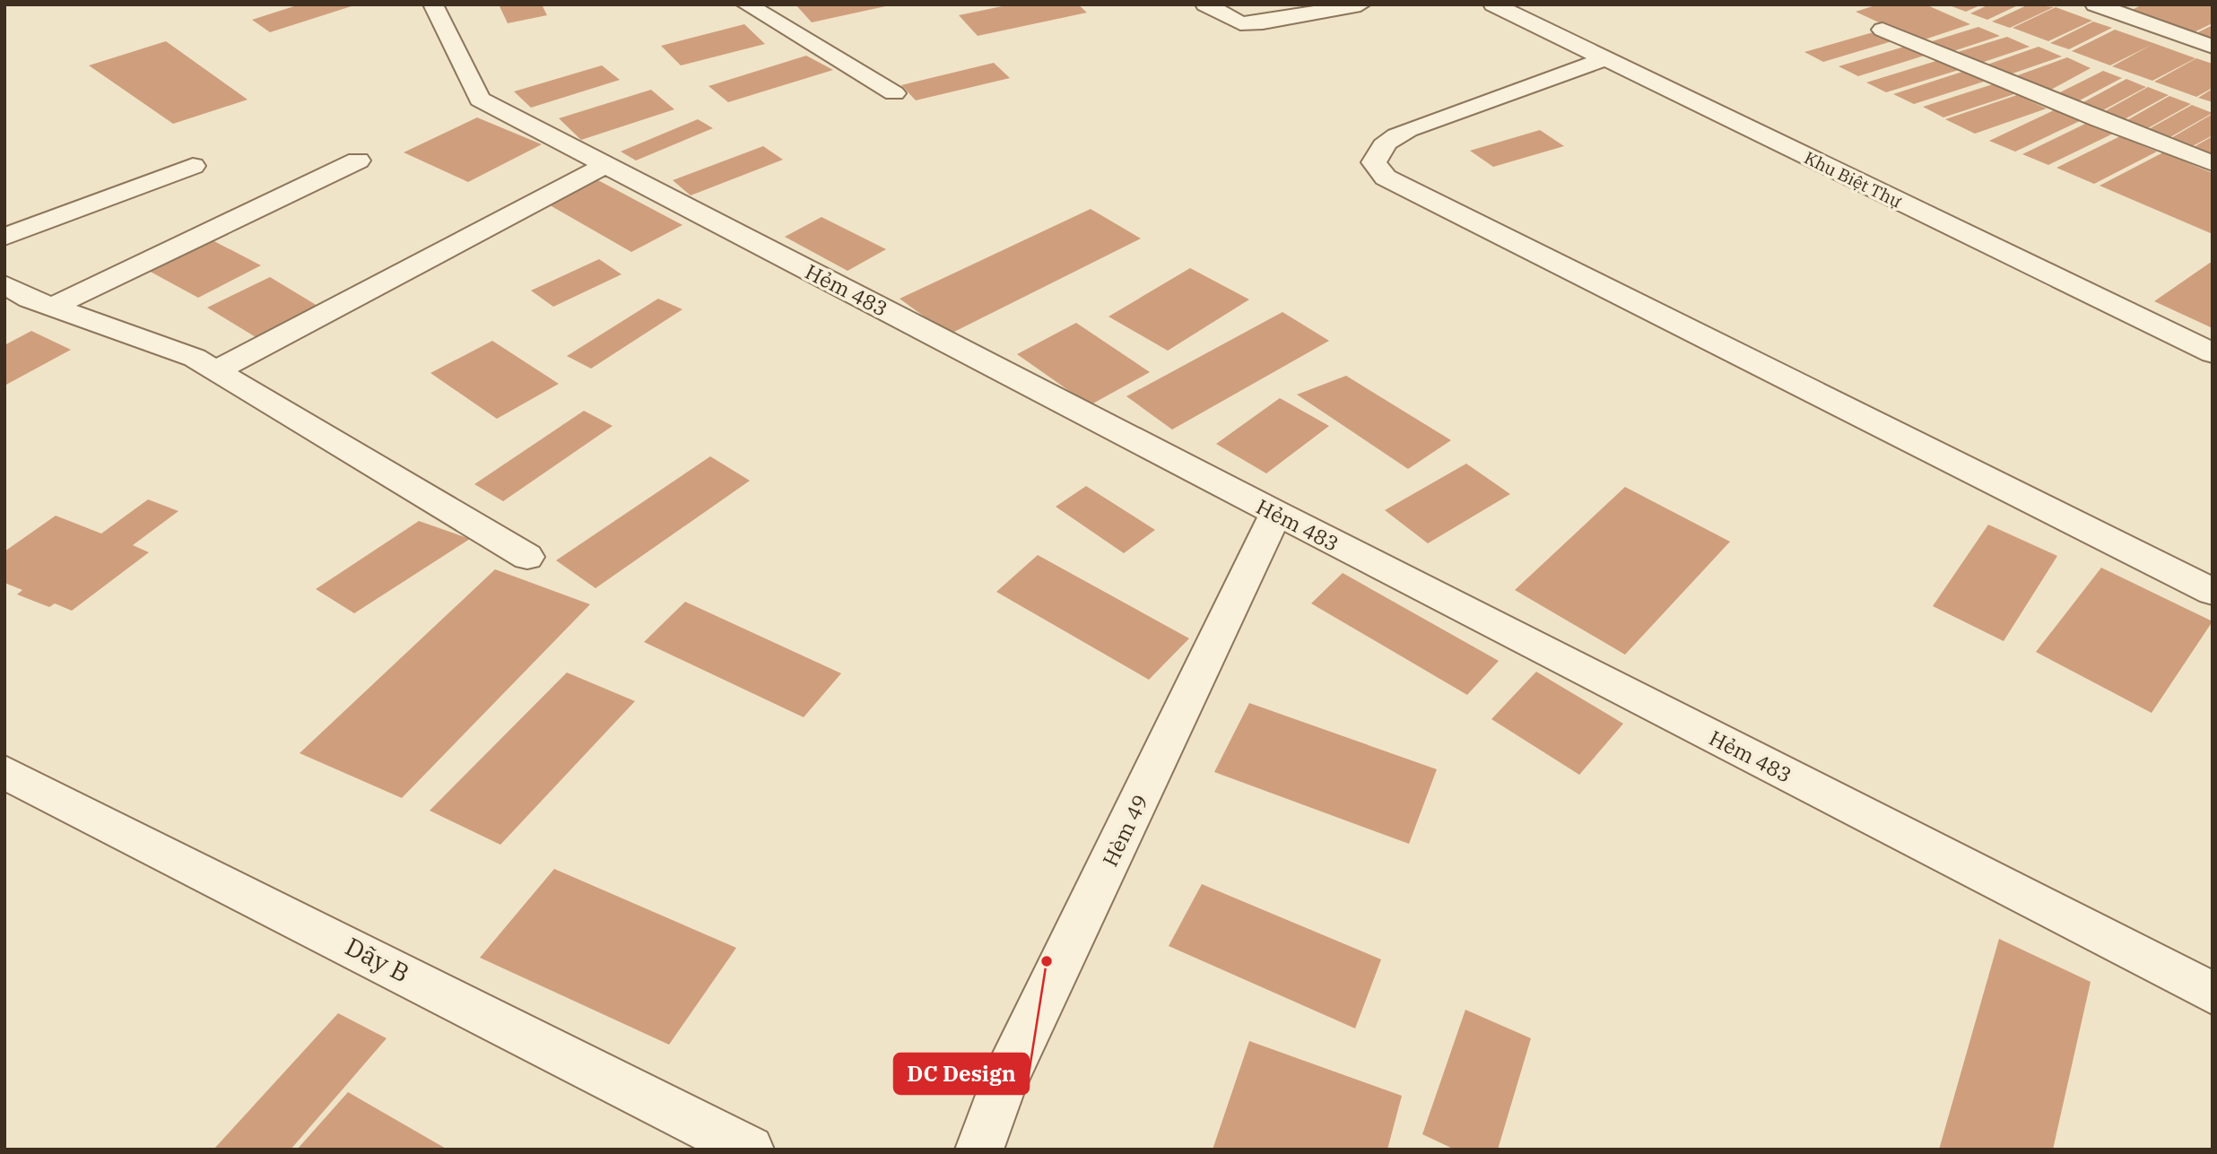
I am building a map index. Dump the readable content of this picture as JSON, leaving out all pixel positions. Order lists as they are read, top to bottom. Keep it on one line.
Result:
{"streets":{"street":["Khu Biệt Thự","Hẻm 483","Hèm 49","Dãy B"]},"crossings":[["Hẻm 483","Hèm 49"]],"places":["DC Design"]}
